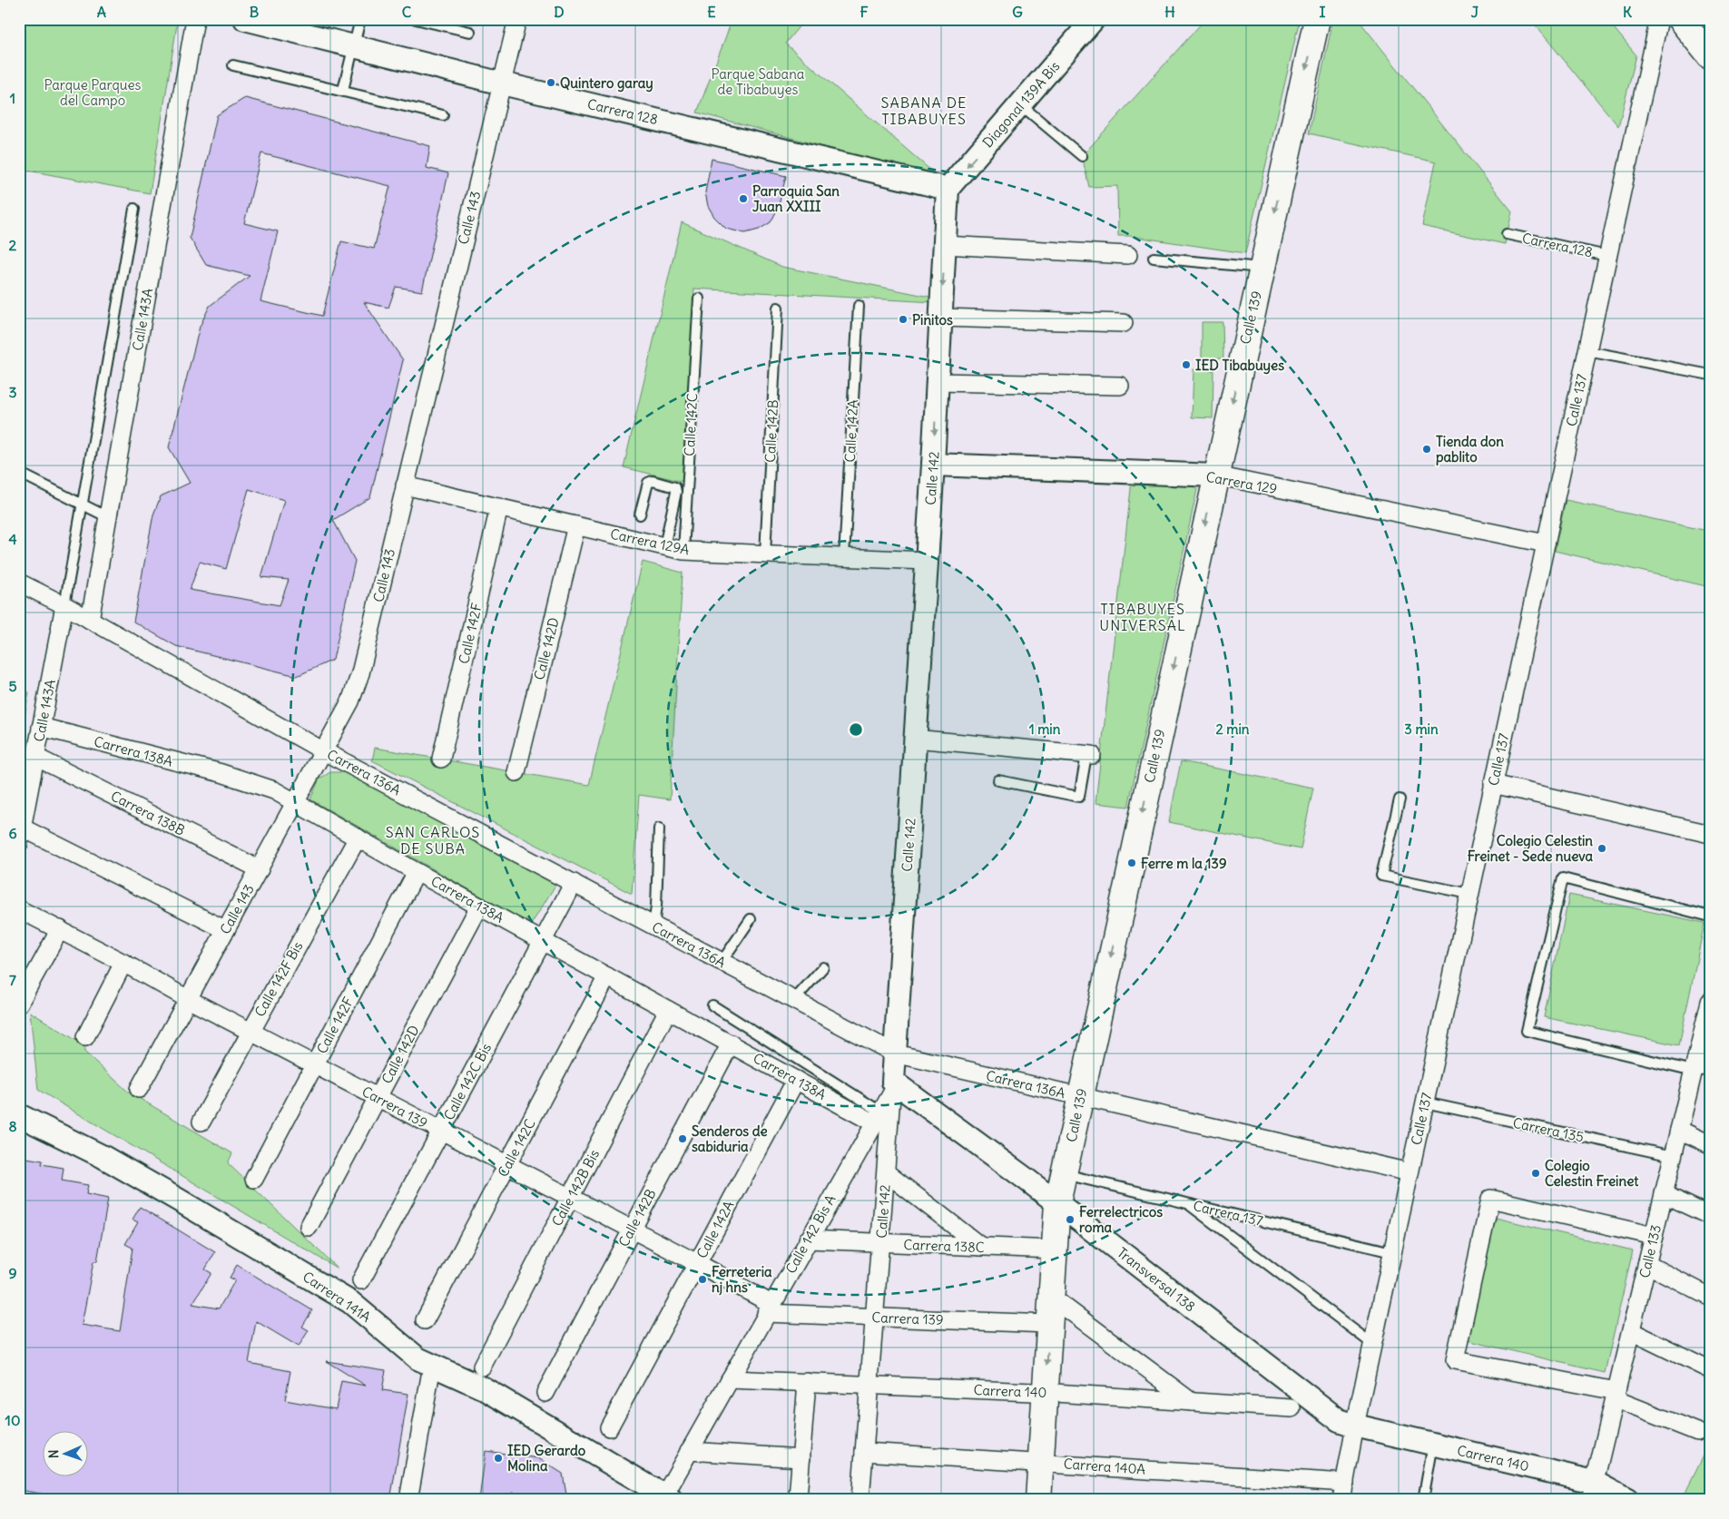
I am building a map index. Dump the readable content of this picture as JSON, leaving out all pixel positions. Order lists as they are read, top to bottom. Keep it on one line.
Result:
{"streets":{"main road":["Calle 139"],"street":["Diagonal 139A Bis","Carrera 128","Calle 143","Calle 143A","Calle 137","Calle 142C","Calle 142B","Calle 142A","Calle 142","Carrera 129","Carrera 129A","Calle 142F","Calle 142D","Carrera 138A","Carrera 136A","Carrera 138B","Calle 142F Bis","Calle 142C Bis","Carrera 139","Calle 142B Bis","Calle 142 Bis A","Carrera 138C","Calle 133","Transversal 138","Carrera 141A","Carrera 140","Carrera 140A"],"lane":["Carrera 135","Carrera 137"]},"crossings":[["Diagonal 139A Bis","Carrera 128"],["Diagonal 139A Bis","Calle 142"],["Carrera 128","Calle 143"],["Carrera 128","Calle 137"],["Carrera 128","Calle 142"],["Calle 143","Carrera 129A"],["Calle 143","Carrera 138A"],["Calle 143","Carrera 136A"],["Calle 143","Carrera 138B"],["Calle 143","Carrera 139"],["Calle 139","Carrera 129"],["Calle 139","Carrera 136A"],["Calle 139","Carrera 139"],["Calle 139","Carrera 137"],["Calle 139","Carrera 138C"],["Calle 139","Transversal 138"],["Calle 139","Carrera 140"],["Calle 139","Carrera 140A"],["Calle 143A","Carrera 138A"],["Calle 143A","Carrera 136A"],["Calle 143A","Carrera 138B"],["Calle 137","Carrera 129"],["Calle 137","Carrera 136A"],["Calle 137","Carrera 135"],["Calle 137","Carrera 137"],["Calle 137","Transversal 138"],["Calle 137","Carrera 140"],["Calle 137","Carrera 140A"],["Calle 142C","Carrera 129A"],["Calle 142C","Carrera 138A"],["Calle 142C","Carrera 139"],["Calle 142B","Carrera 129A"],["Calle 142B","Carrera 138A"],["Calle 142B","Carrera 139"],["Calle 142A","Carrera 129A"],["Calle 142A","Carrera 138A"],["Calle 142A","Carrera 139"],["Calle 142","Carrera 129"],["Calle 142","Carrera 129A"],["Calle 142","Carrera 136A"],["Calle 142","Carrera 139"],["Calle 142","Calle 142 Bis A"],["Calle 142","Carrera 138C"],["Calle 142","Transversal 138"],["Calle 142","Carrera 140"],["Calle 142","Carrera 140A"],["Carrera 129A","Calle 142F"],["Carrera 129A","Calle 142D"],["Calle 142F","Carrera 138A"],["Calle 142F","Carrera 139"],["Calle 142D","Carrera 138A"],["Calle 142D","Carrera 139"],["Carrera 138A","Calle 142F Bis"],["Carrera 138A","Calle 142C Bis"],["Carrera 138A","Calle 142B Bis"],["Carrera 138A","Calle 142 Bis A"],["Carrera 136A","Calle 142C Bis"],["Calle 142F Bis","Carrera 139"],["Calle 142C Bis","Carrera 139"],["Carrera 139","Calle 142B Bis"],["Carrera 139","Calle 142 Bis A"],["Carrera 135","Calle 133"],["Calle 142 Bis A","Carrera 138C"],["Calle 142 Bis A","Transversal 138"],["Calle 142 Bis A","Carrera 141A"],["Calle 142 Bis A","Carrera 140"],["Calle 133","Carrera 140"],["Transversal 138","Carrera 140"]],"one_way":["Diagonal 139A Bis","Calle 139"],"districts":["SABANA DE TIBABUYES","TIBABUYES UNIVERSAL","SAN CARLOS DE SUBA"],"parks":["Parque Sabana de Tibabuyes","Parque Parques del Campo"],"places":["Quintero garay","Parroquia San Juan XXIII","Pinitos","IED Tibabuyes","Tienda don pablito","Colegio Celestin Freinet - Sede nueva","Ferre m la 139","Senderos de sabiduria","Colegio Celestin Freinet","Ferrelectricos roma","Ferreteria nj hns","IED Gerardo Molina"],"north":"left","grid":{"columns":["A","B","C","D","E","F","G","H","I","J","K"],"rows":["1","2","3","4","5","6","7","8","9","10"]},"rings":["1 min","2 min","3 min"]}
